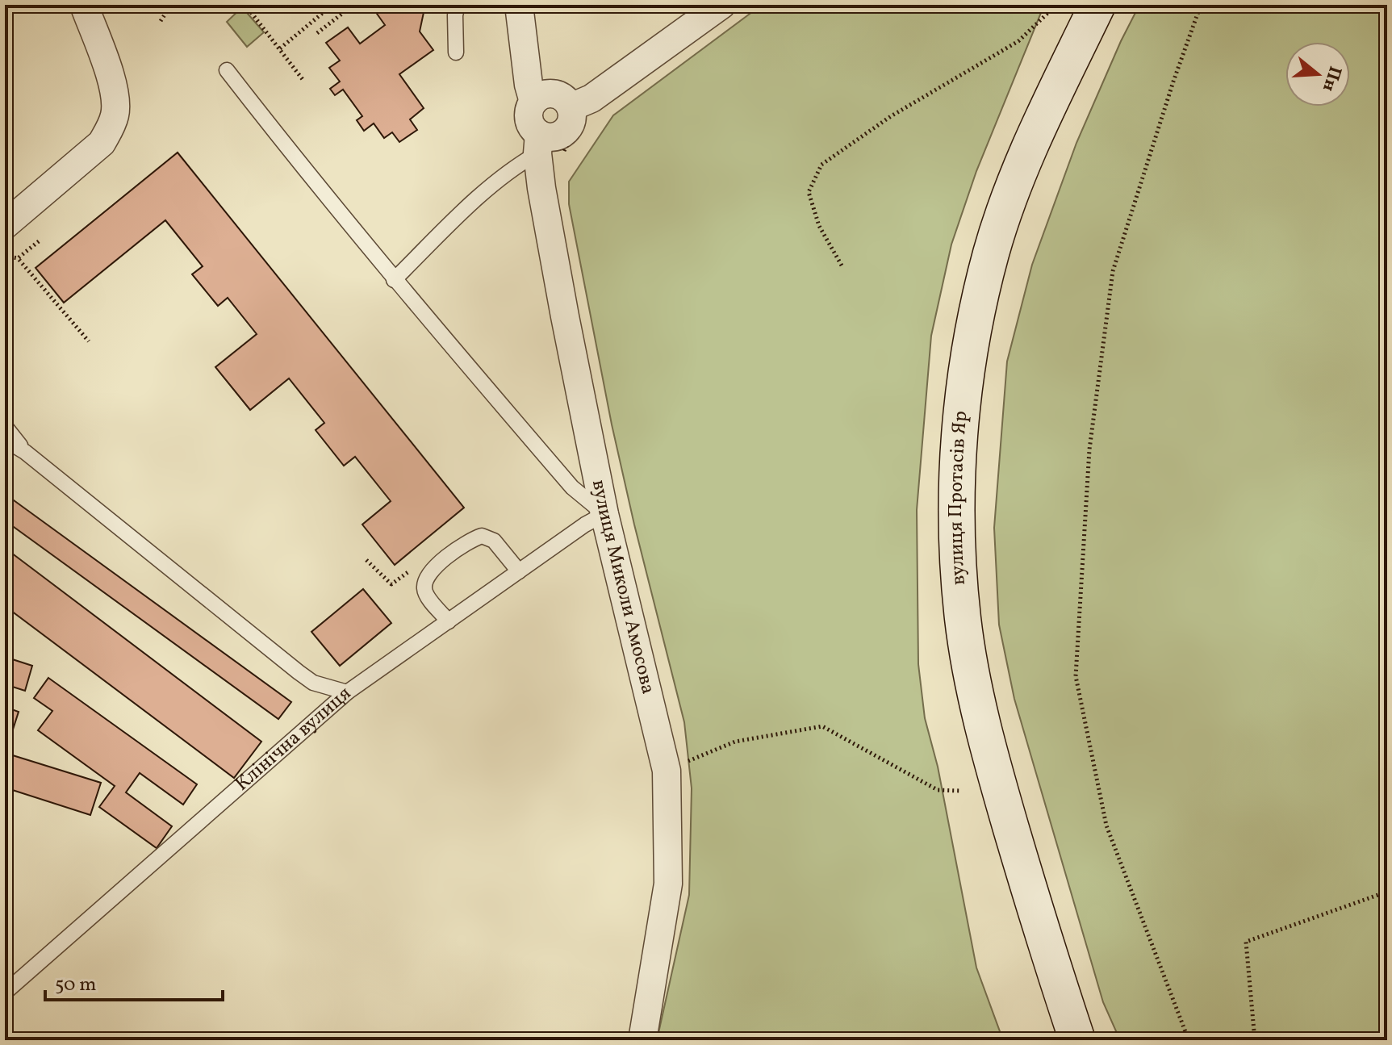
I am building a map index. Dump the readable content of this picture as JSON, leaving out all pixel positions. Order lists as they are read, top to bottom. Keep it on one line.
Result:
{"streets":{"main road":["вулиця Протасів Яр"],"street":["вулиця Миколи Амосова"],"lane":["Клінічна вулиця"]},"crossings":[["вулиця Миколи Амосова","Клінічна вулиця"]],"scale_bar":"50 m","north":"right"}
